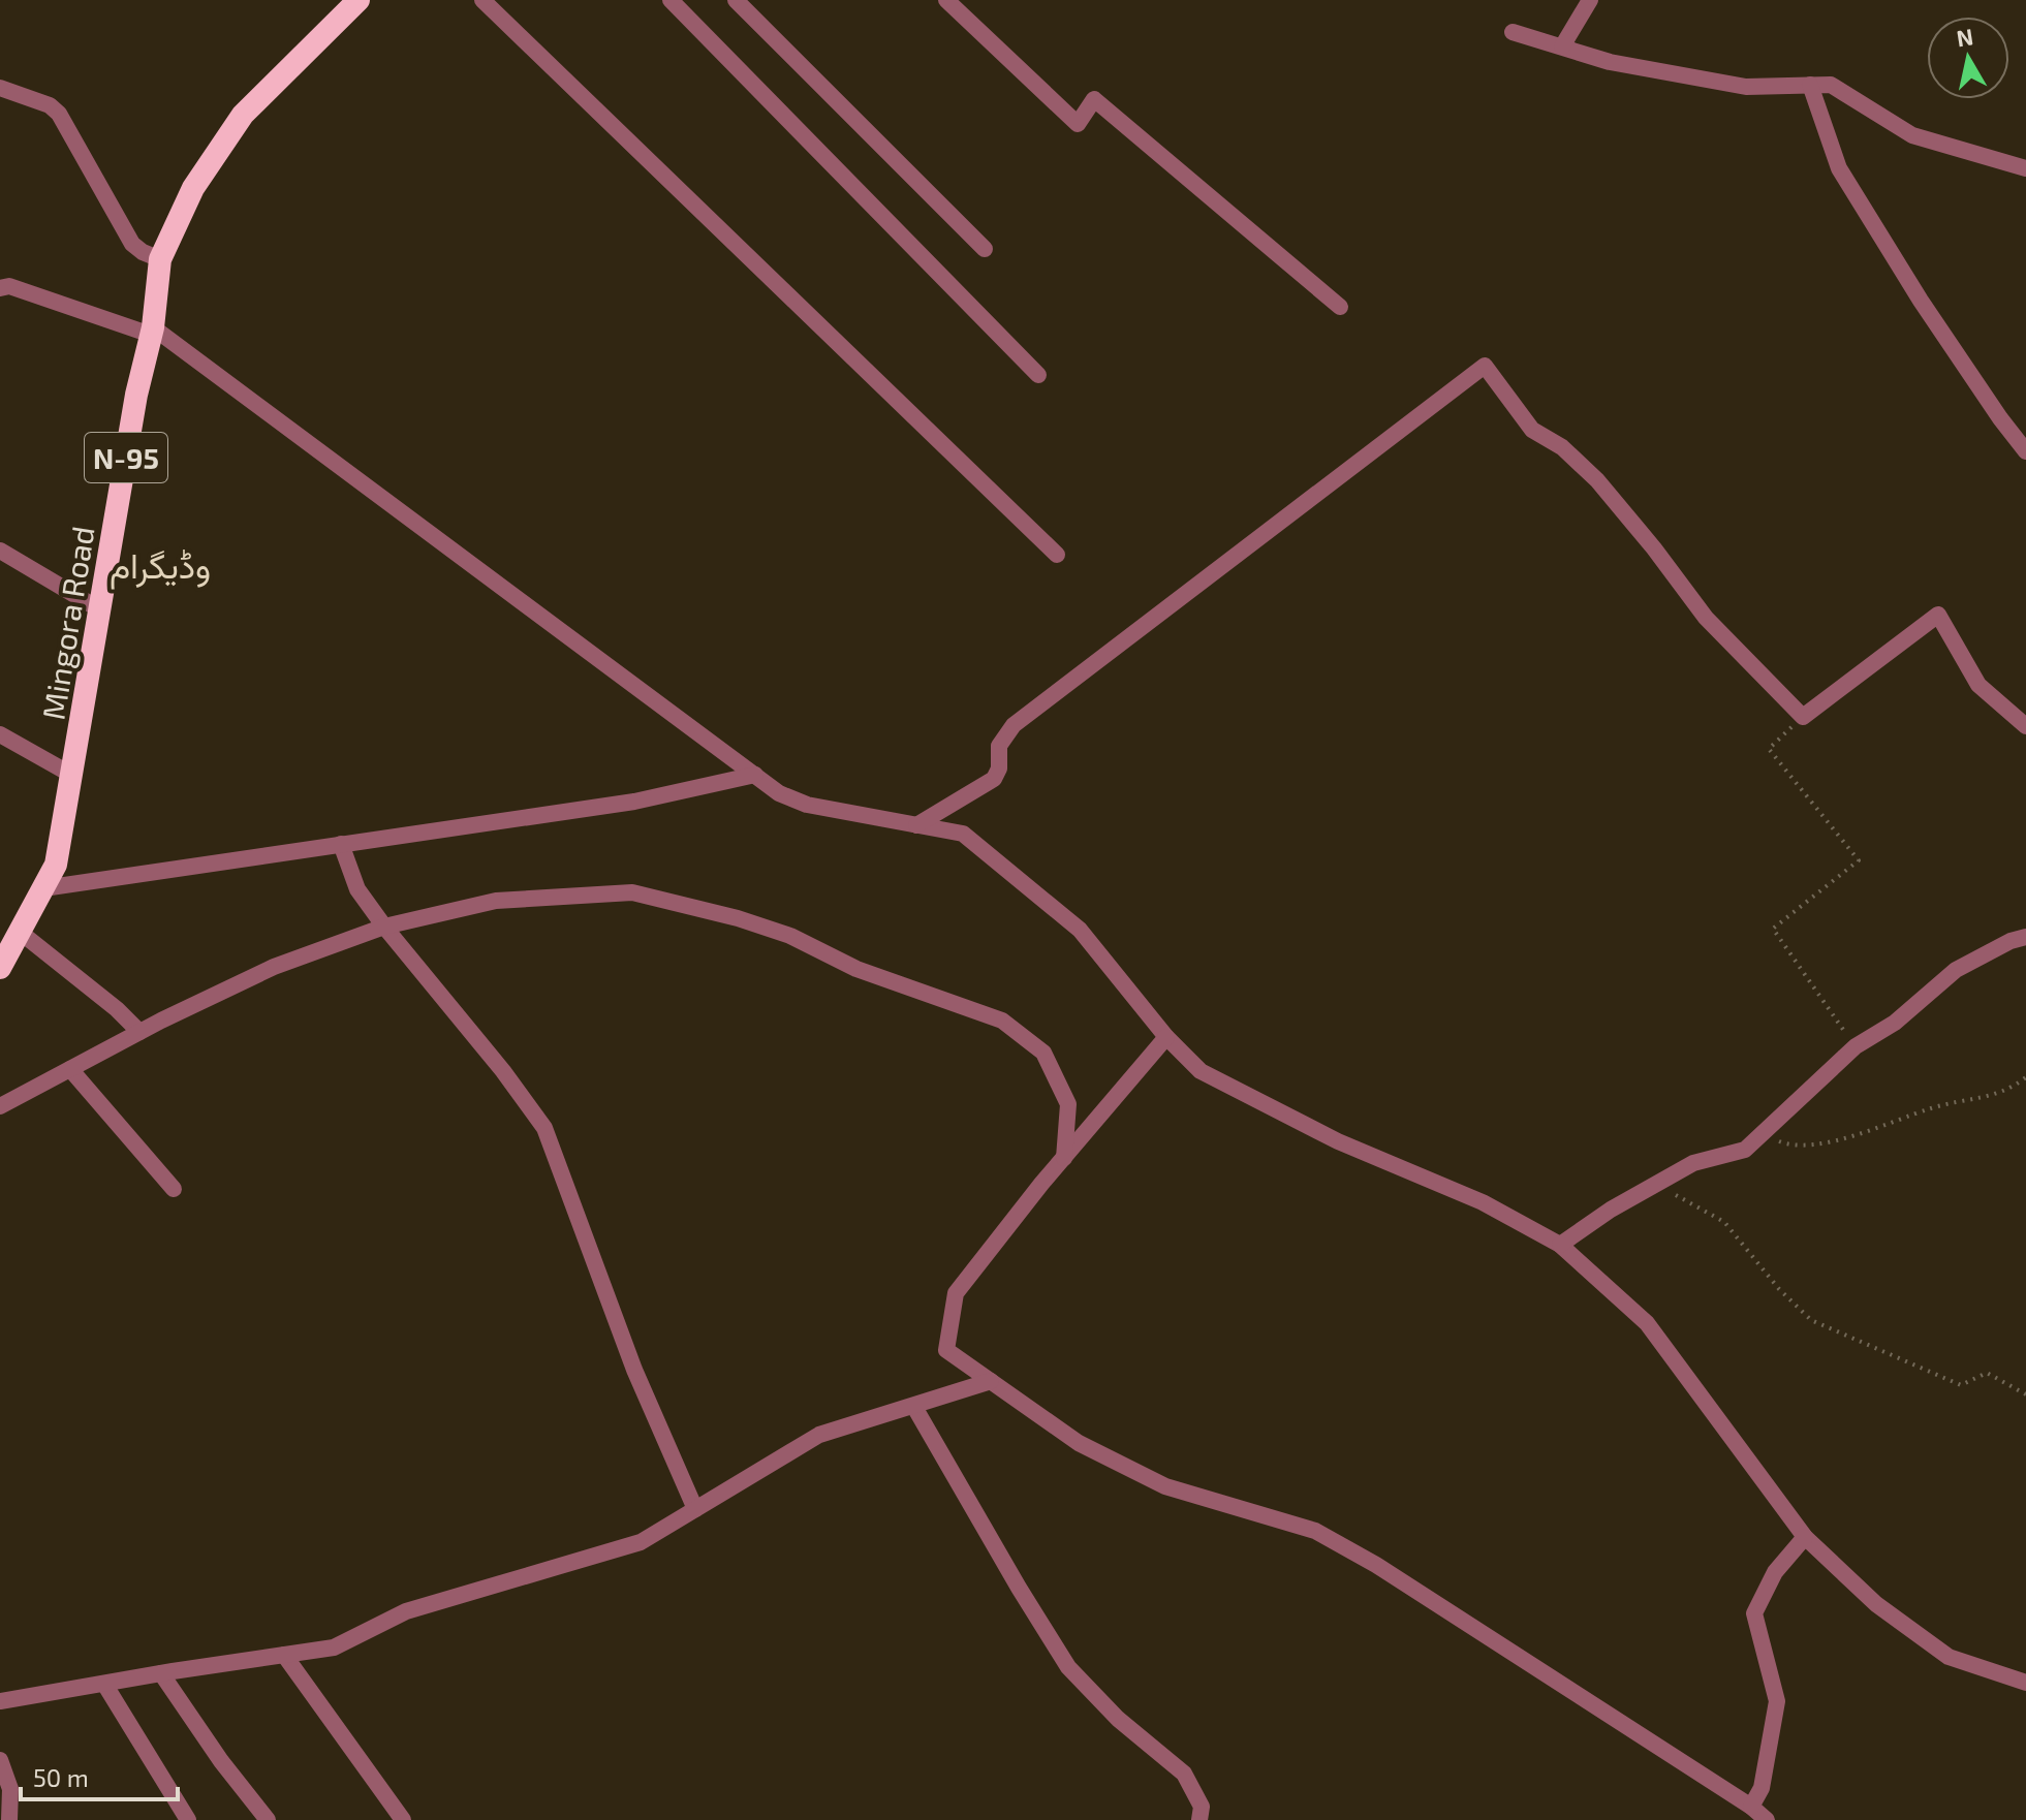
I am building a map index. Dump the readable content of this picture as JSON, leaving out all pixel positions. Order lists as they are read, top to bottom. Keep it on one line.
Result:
{"streets":{"highway":["N-95","Mingora Road"]},"districts":["وڈیگرام"],"scale_bar":"50 m","north":"top"}
